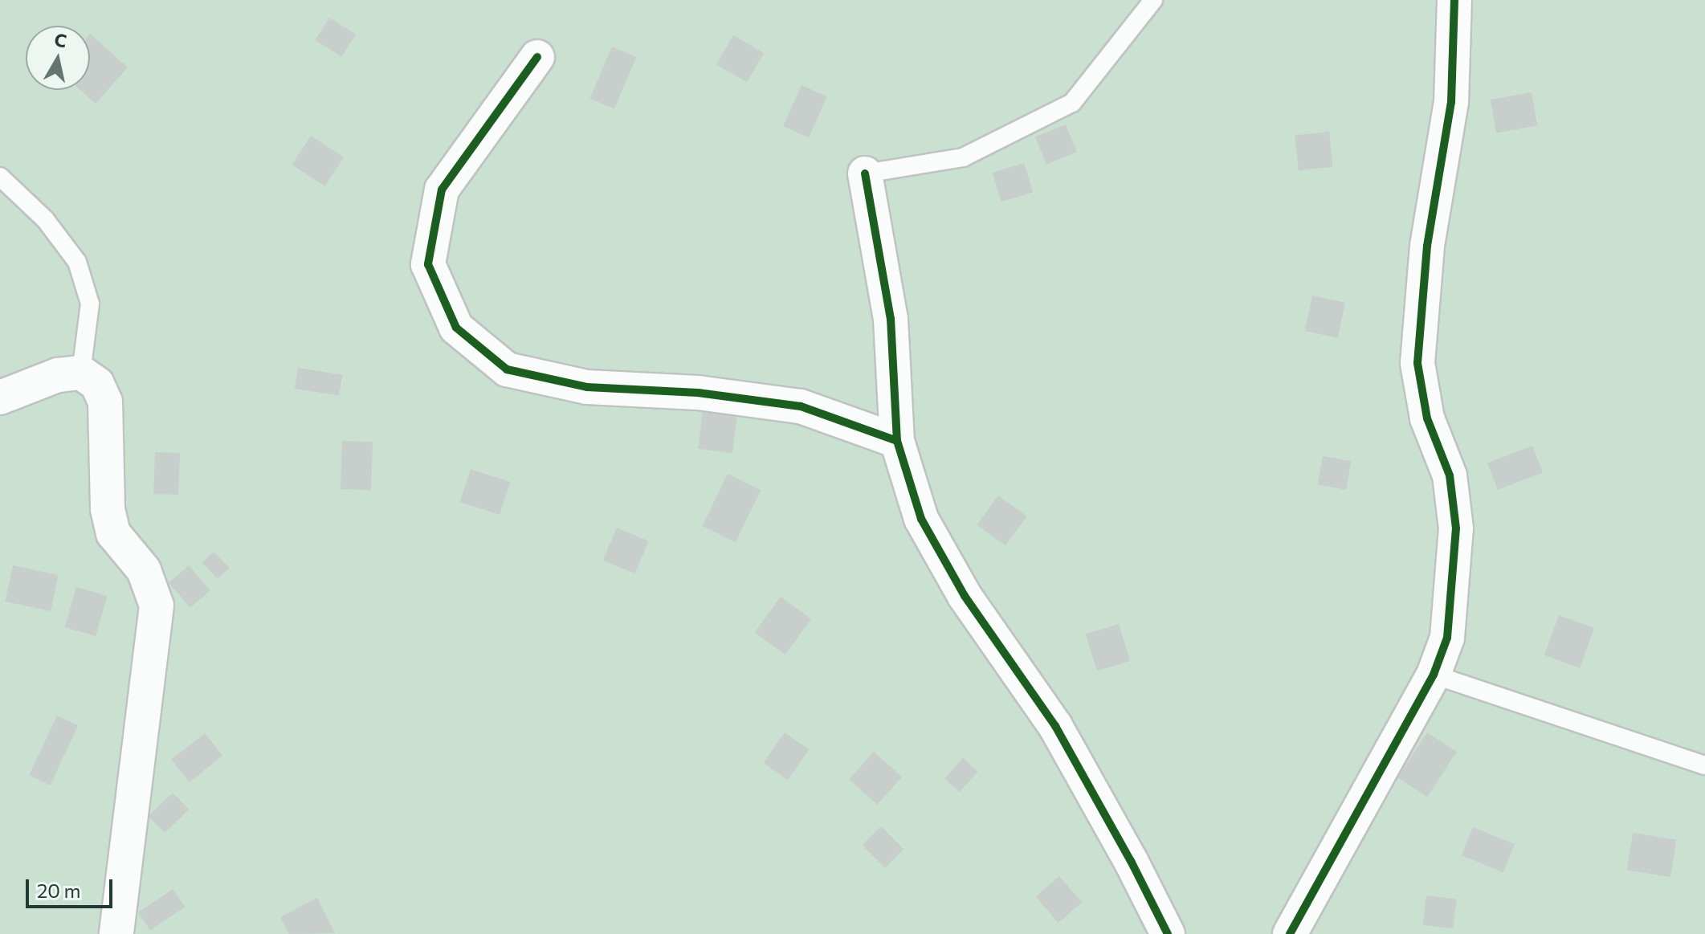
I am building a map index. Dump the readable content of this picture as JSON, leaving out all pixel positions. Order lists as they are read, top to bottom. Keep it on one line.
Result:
{"scale_bar":"20 m","north":"top"}
